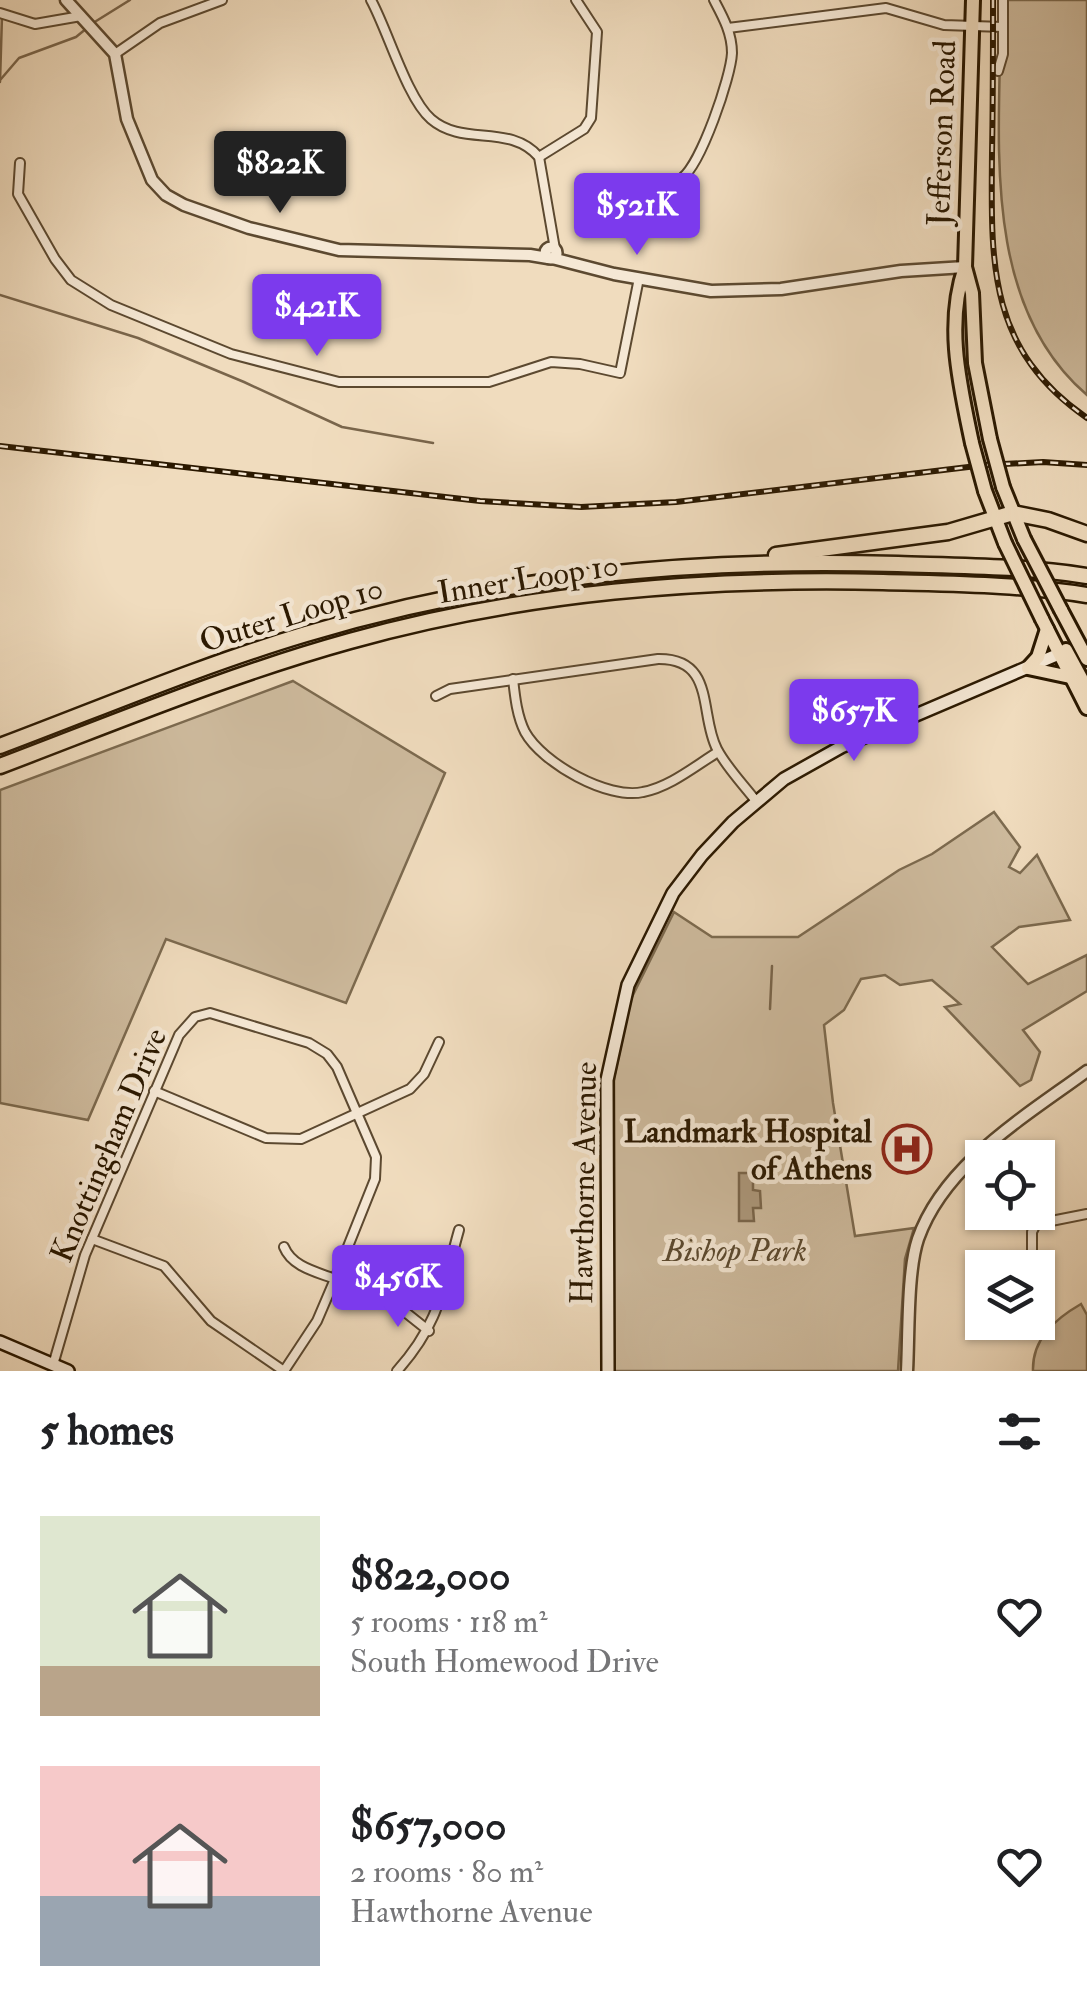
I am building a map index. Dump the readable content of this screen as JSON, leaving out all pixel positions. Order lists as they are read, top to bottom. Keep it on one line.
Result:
{"streets":{"highway":["Jefferson Road","Inner Loop 10","Outer Loop 10"],"main road":["Hawthorne Avenue"],"street":["Knottingham Drive"]},"crossings":[["Jefferson Road","Hawthorne Avenue"]],"parks":["Bishop Park"],"places":{"hospital":["Landmark Hospital of Athens"]},"page":{"price":["$822K","$521K","$421K","$657K","$456K"],"heading":"5 homes","list":[{"name":"$822,000","note":"5 rooms · 118 m² · South Homewood Drive"},{"name":"$657,000","note":"2 rooms · 80 m² · Hawthorne Avenue"}]}}
